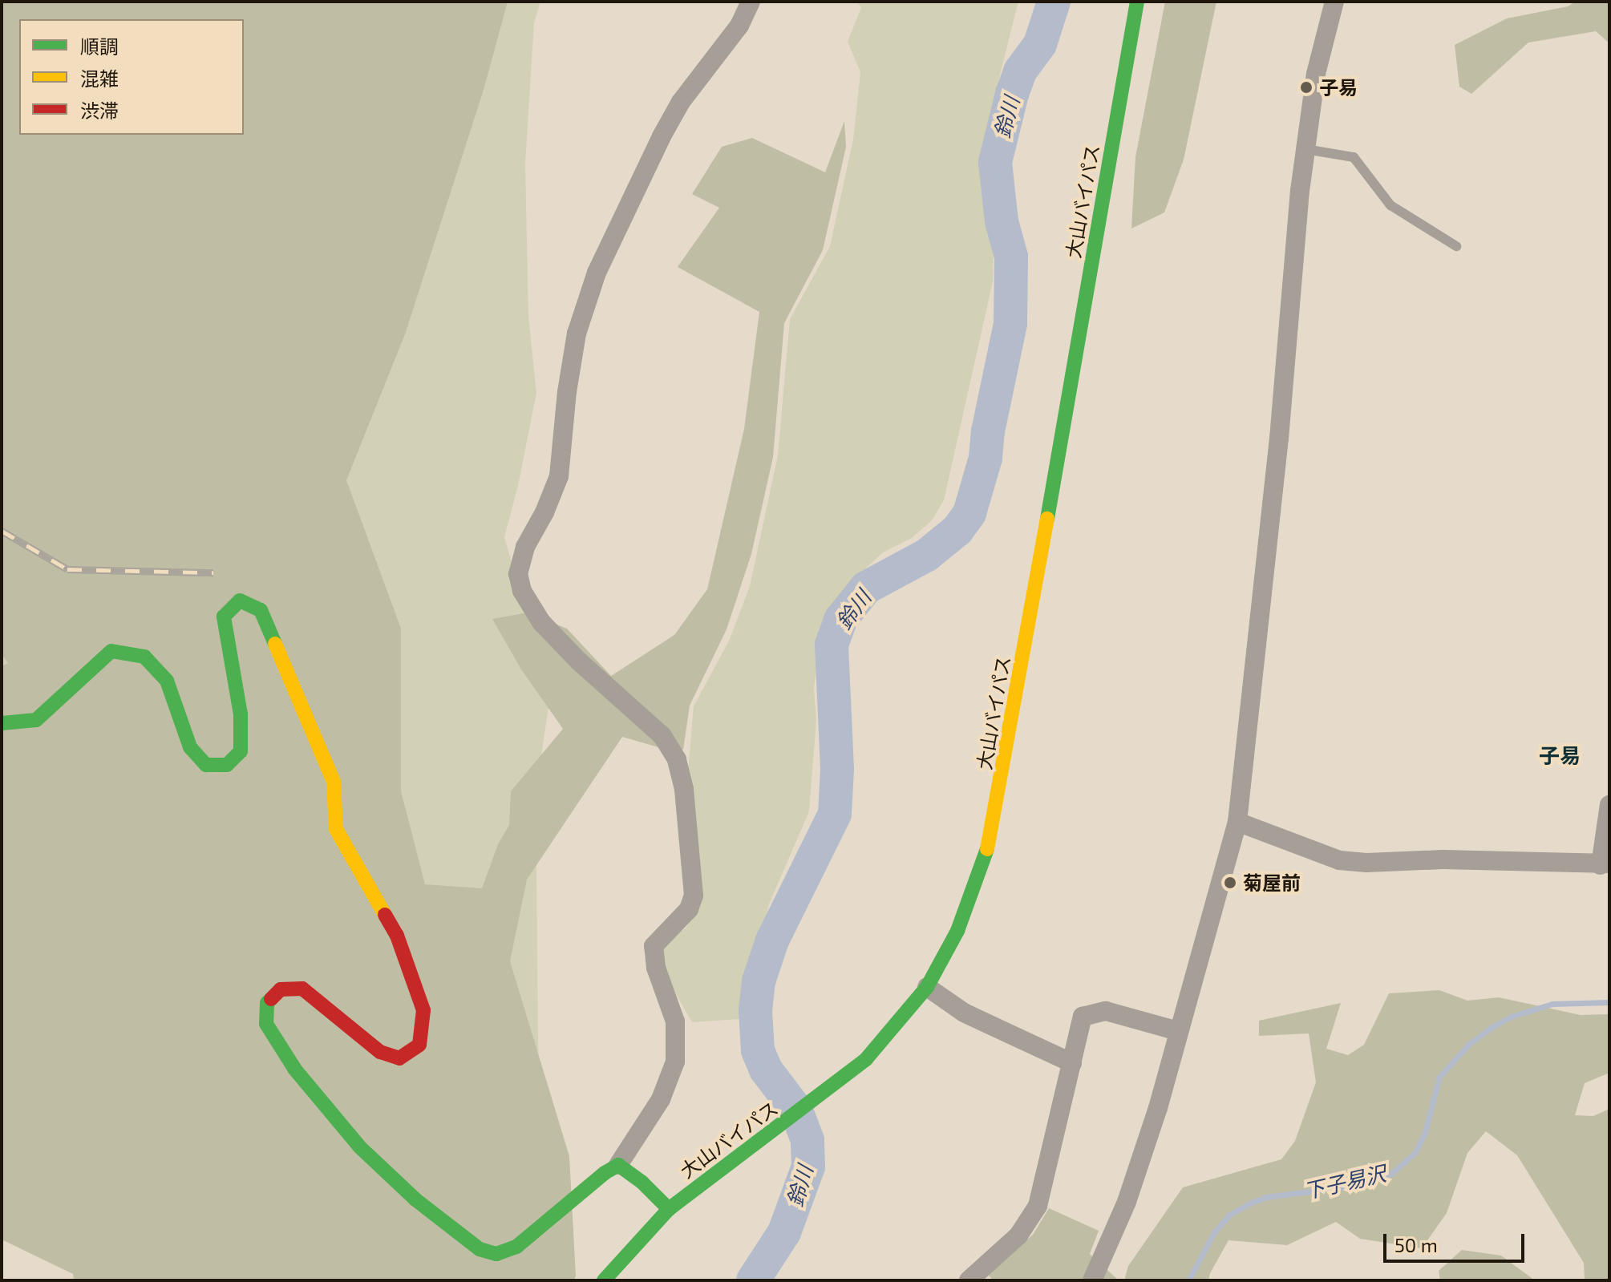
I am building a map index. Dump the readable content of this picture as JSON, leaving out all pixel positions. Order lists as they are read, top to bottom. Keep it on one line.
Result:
{"streets":{"street":["大山バイパス"]},"districts":["子易"],"water":["鈴川","下子易沢"],"places":["子易","菊屋前"],"legend":["順調","混雑","渋滞"],"scale_bar":"50 m"}
